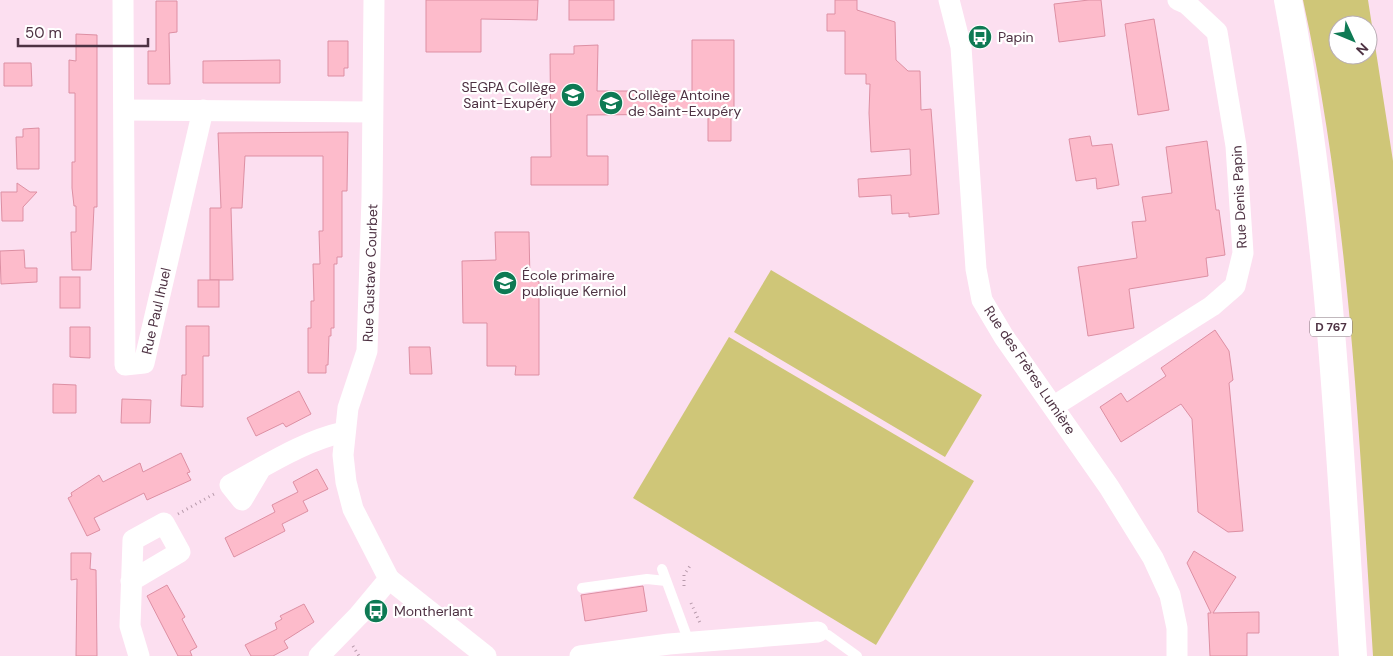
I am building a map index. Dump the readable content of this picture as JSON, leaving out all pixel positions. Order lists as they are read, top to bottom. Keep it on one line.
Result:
{"streets":{"main road":["D 767"],"street":["Rue Denis Papin","Rue Gustave Courbet","Rue Paul Ihuel","Rue des Frères Lumière"]},"crossings":[["Rue Denis Papin","Rue des Frères Lumière"]],"places":{"bus stop":["Papin","Montherlant"],"school or university":["SEGPA Collège Saint-Exupéry","Collège Antoine de Saint-Exupéry","École primaire publique Kerniol"]},"scale_bar":"50 m","north":"bottom right"}
